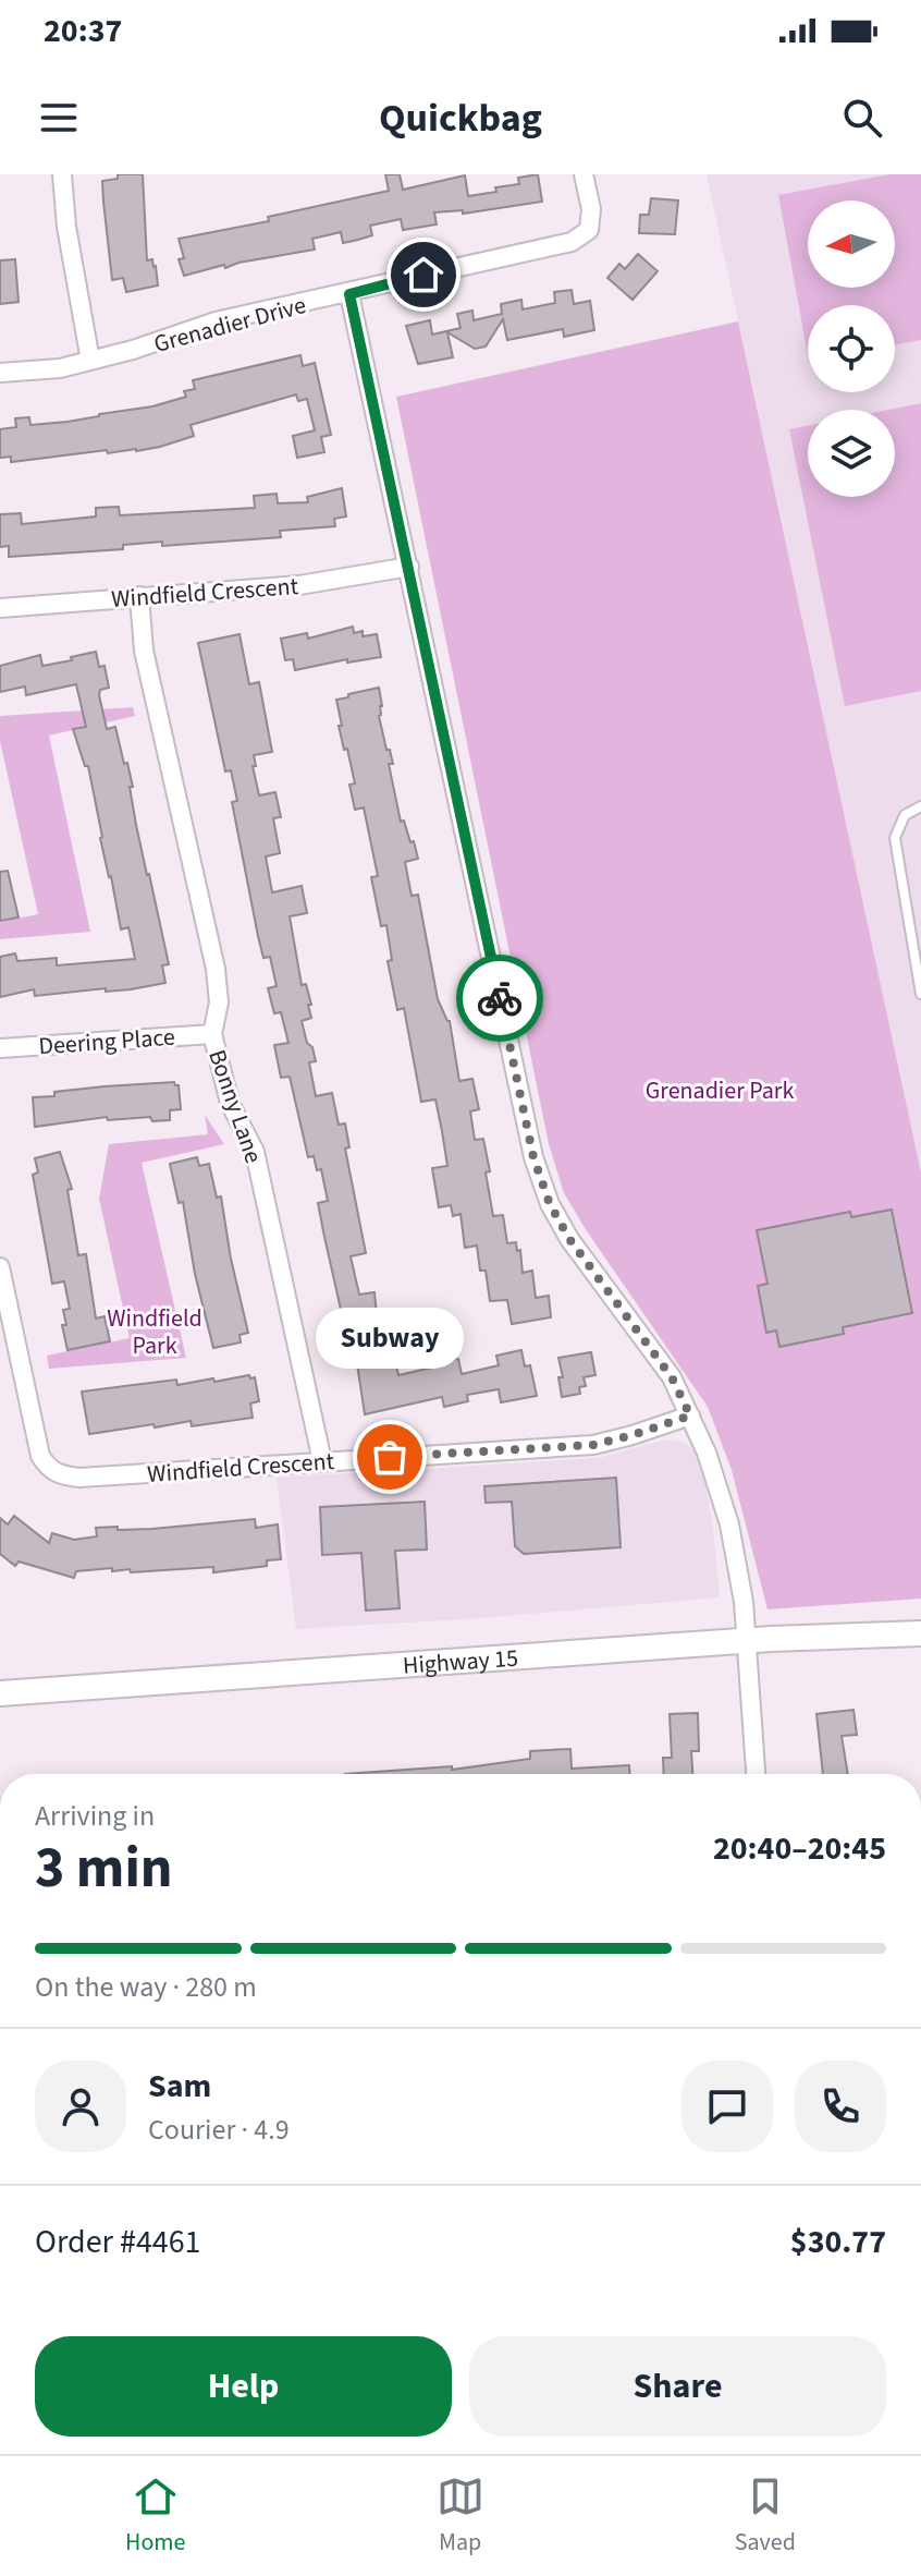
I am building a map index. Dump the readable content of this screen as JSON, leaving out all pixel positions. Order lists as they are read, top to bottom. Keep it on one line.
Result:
{"streets":{"main road":["Highway 15"],"street":["Grenadier Drive","Windfield Crescent","Deering Place","Bonny Lane"]},"crossings":[["Windfield Crescent","Bonny Lane"],["Deering Place","Bonny Lane"]],"parks":["Grenadier Park","Windfield Park"],"places":["Subway"],"north":"left","page":{"status":"20:37","header":"Quickbag","bubble":"Subway","heading":["3 min","Arriving in","20:40–20:45"],"panel":["Sam","Courier · 4.9","Order #4461","$30.77"],"bar":"On the way · 280 m","buttons":["Help","Share"],"tabs":["Home","Map","Saved"]}}
